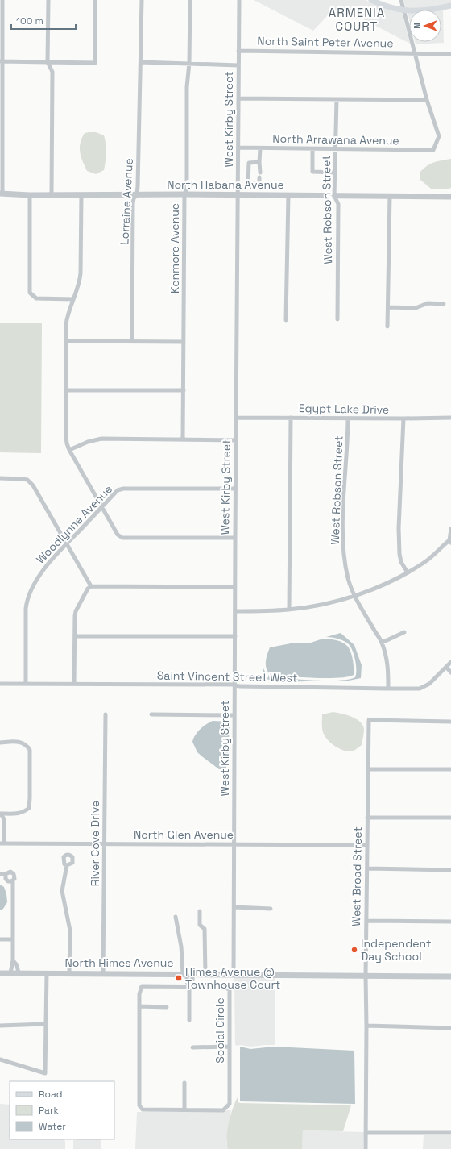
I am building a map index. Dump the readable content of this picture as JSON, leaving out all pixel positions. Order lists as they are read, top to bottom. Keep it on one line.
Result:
{"streets":{"street":["North Saint Peter Avenue","West Kirby Street","North Arrawana Avenue","North Habana Avenue","Lorraine Avenue","West Robson Street","Kenmore Avenue","Egypt Lake Drive","Woodlynne Avenue","Saint Vincent Street West","North Glen Avenue","River Cove Drive","West Broad Street","North Himes Avenue","Social Circle"]},"crossings":[["North Saint Peter Avenue","West Kirby Street"],["West Kirby Street","North Arrawana Avenue"],["West Kirby Street","North Habana Avenue"],["West Kirby Street","Egypt Lake Drive"],["West Kirby Street","Woodlynne Avenue"],["West Kirby Street","Saint Vincent Street West"],["West Kirby Street","North Glen Avenue"],["West Kirby Street","North Himes Avenue"],["North Arrawana Avenue","West Robson Street"],["North Habana Avenue","Lorraine Avenue"],["North Habana Avenue","West Robson Street"],["North Habana Avenue","Kenmore Avenue"],["West Robson Street","Egypt Lake Drive"],["West Robson Street","Saint Vincent Street West"],["Woodlynne Avenue","Saint Vincent Street West"],["North Glen Avenue","River Cove Drive"],["North Glen Avenue","West Broad Street"],["River Cove Drive","North Himes Avenue"],["West Broad Street","North Himes Avenue"]],"districts":["ARMENIA COURT"],"places":{"other":["Independent Day School"],"transit":["Himes Avenue @ Townhouse Court"]},"legend":["Road","Park","Water"],"scale_bar":"100 m","north":"left"}
